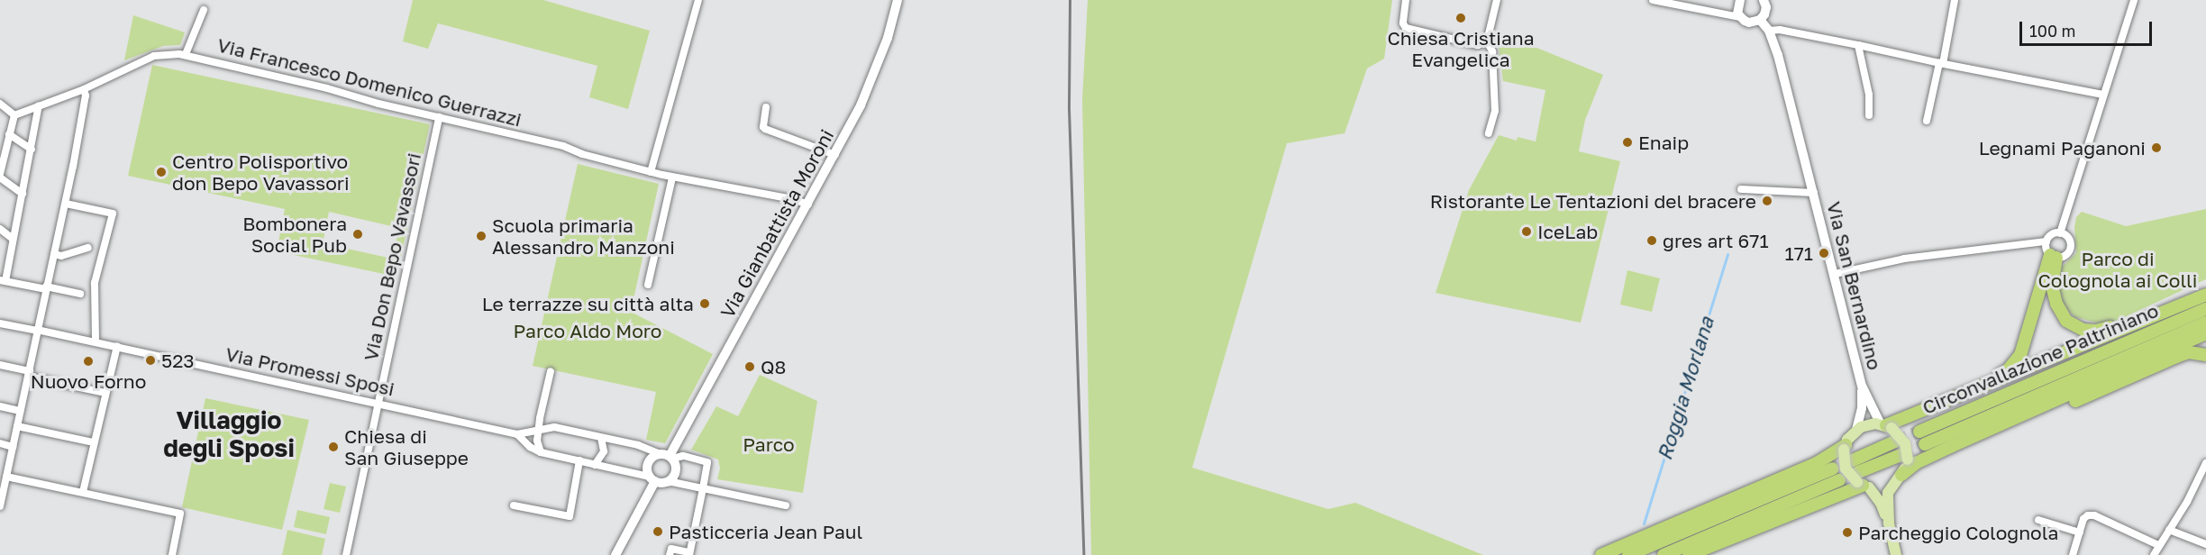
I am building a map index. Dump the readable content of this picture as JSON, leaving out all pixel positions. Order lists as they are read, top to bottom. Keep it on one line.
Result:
{"streets":{"highway":["Circonvallazione Paltriniano"],"main road":["Via Gianbattista Moroni","Via San Bernardino"],"street":["Via Francesco Domenico Guerrazzi","Via Don Bepo Vavassori","Via Promessi Sposi"]},"crossings":[["Via Francesco Domenico Guerrazzi","Via Gianbattista Moroni"],["Via Francesco Domenico Guerrazzi","Via Don Bepo Vavassori"],["Via Gianbattista Moroni","Via Promessi Sposi"],["Via Don Bepo Vavassori","Via Promessi Sposi"]],"districts":["Villaggio degli Sposi"],"water":["Roggia Morlana"],"parks":["Parco di Colognola ai Colli","Parco Aldo Moro","Parco"],"places":["Chiesa Cristiana Evangelica","Enaip","Legnami Paganoni","Centro Polisportivo don Bepo Vavassori","Ristorante Le Tentazioni del bracere","IceLab","Bombonera Social Pub","Scuola primaria Alessandro Manzoni","gres art 671","171","Le terrazze su città alta","523","Nuovo Forno","Q8","Chiesa di San Giuseppe","Pasticceria Jean Paul","Parcheggio Colognola"],"scale_bar":"100 m"}
